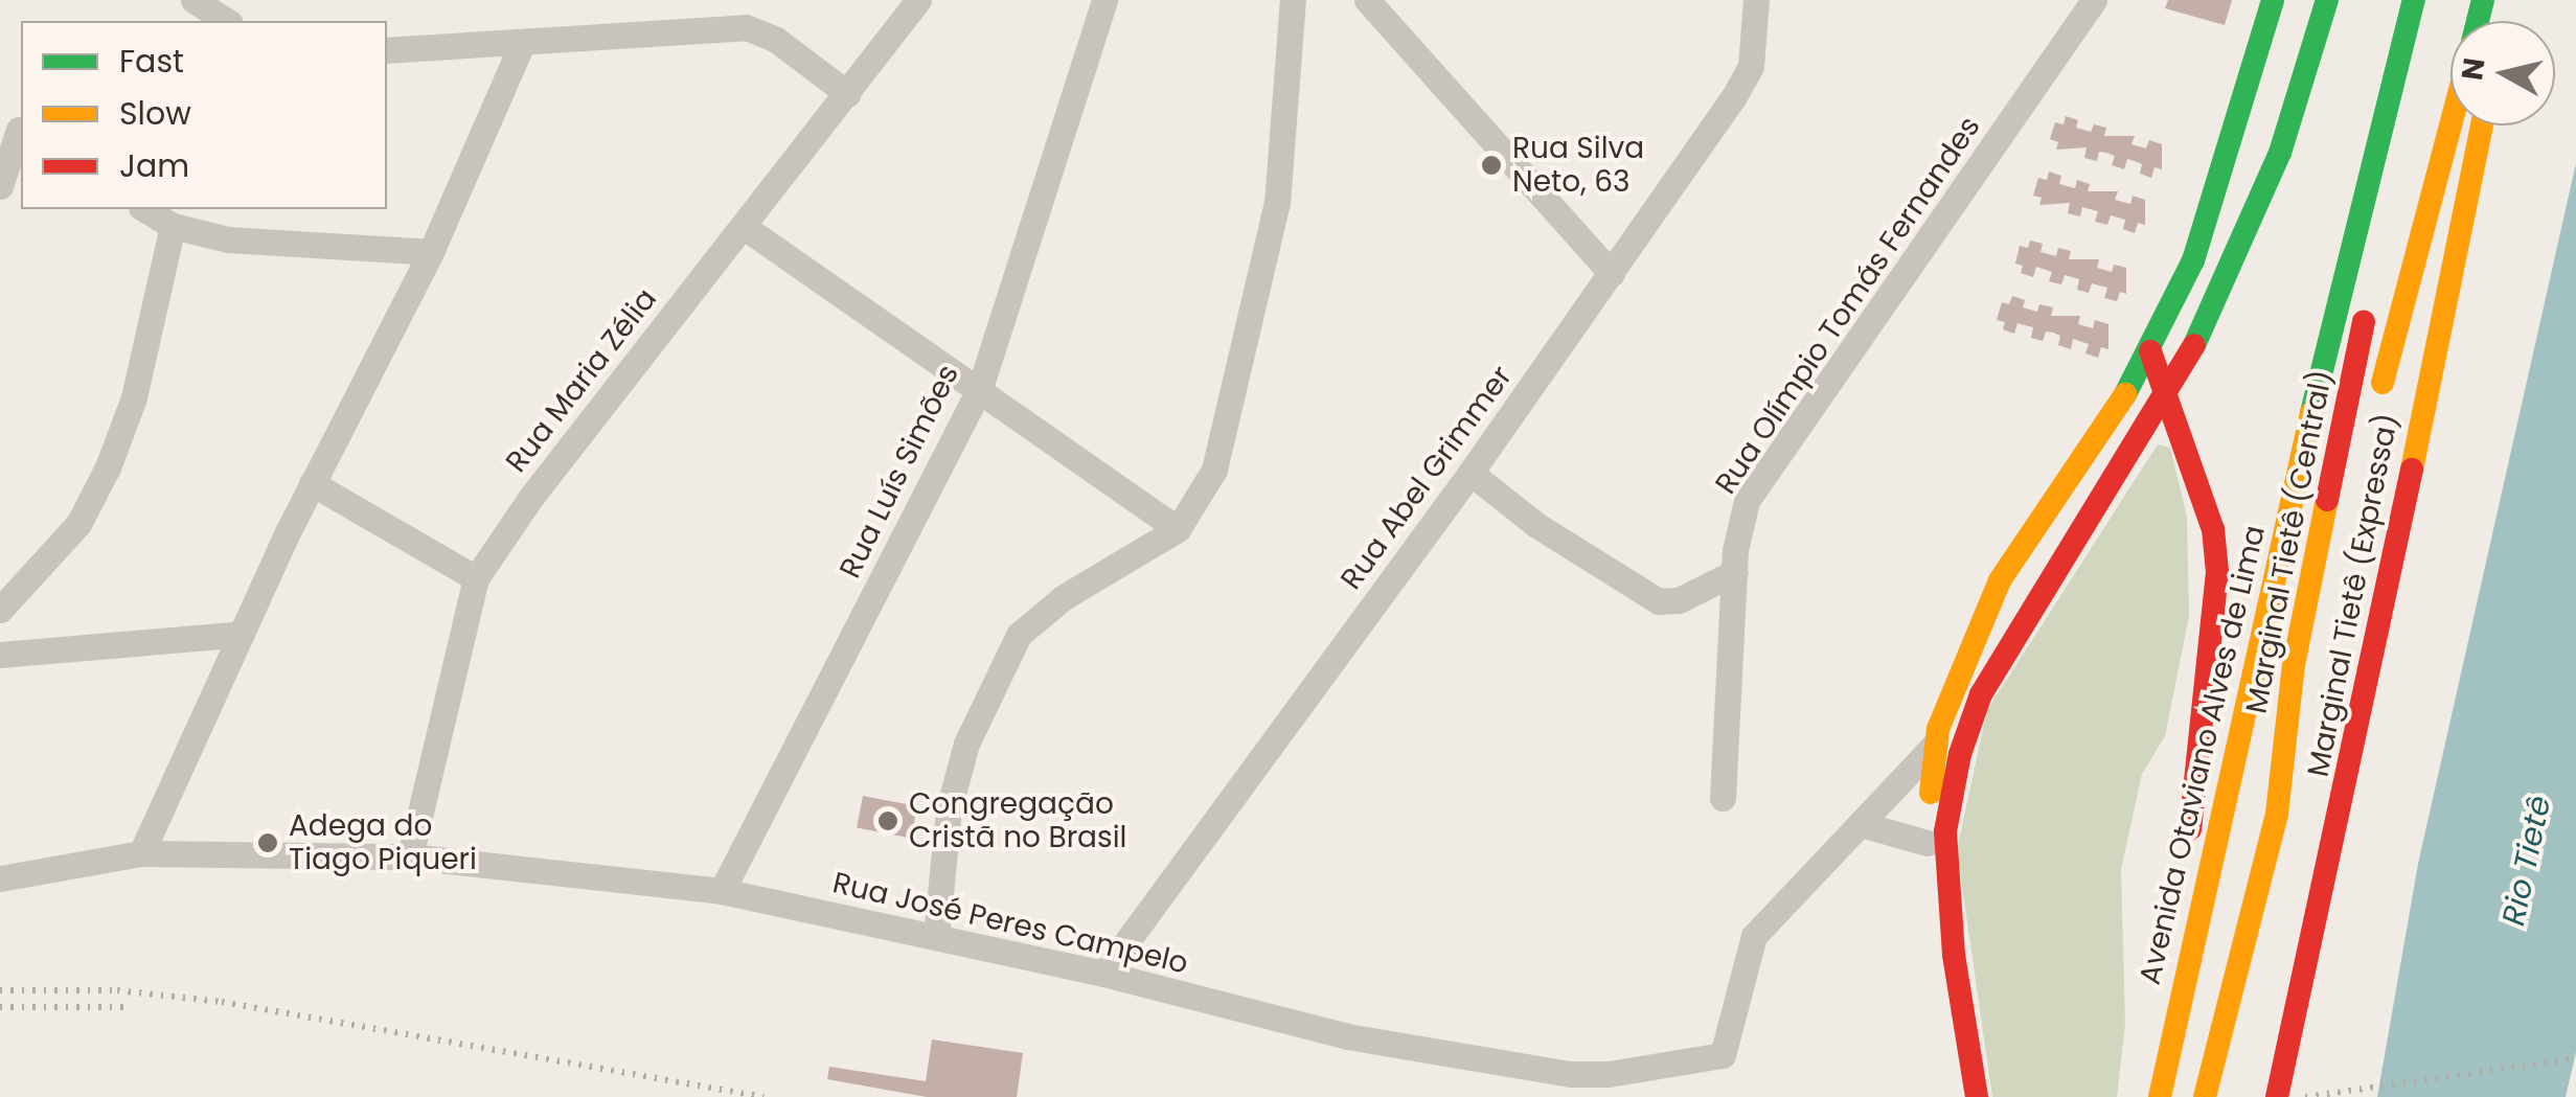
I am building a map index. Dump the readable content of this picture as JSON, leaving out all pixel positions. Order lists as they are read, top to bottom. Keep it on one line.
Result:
{"streets":{"main road":["Marginal Tietê (Central)","Marginal Tietê (Expressa)","Avenida Otaviano Alves de Lima"],"street":["Rua Olímpio Tomás Fernandes","Rua Maria Zélia","Rua Luís Simões","Rua Abel Grimmer","Rua José Peres Campelo"]},"crossings":[["Rua Maria Zélia","Rua José Peres Campelo"],["Rua Luís Simões","Rua José Peres Campelo"],["Rua Abel Grimmer","Rua José Peres Campelo"]],"water":["Rio Tietê"],"places":["Rua Silva Neto, 63","Congregação Cristã no Brasil","Adega do Tiago Piqueri"],"legend":["Fast","Slow","Jam"],"north":"left"}
